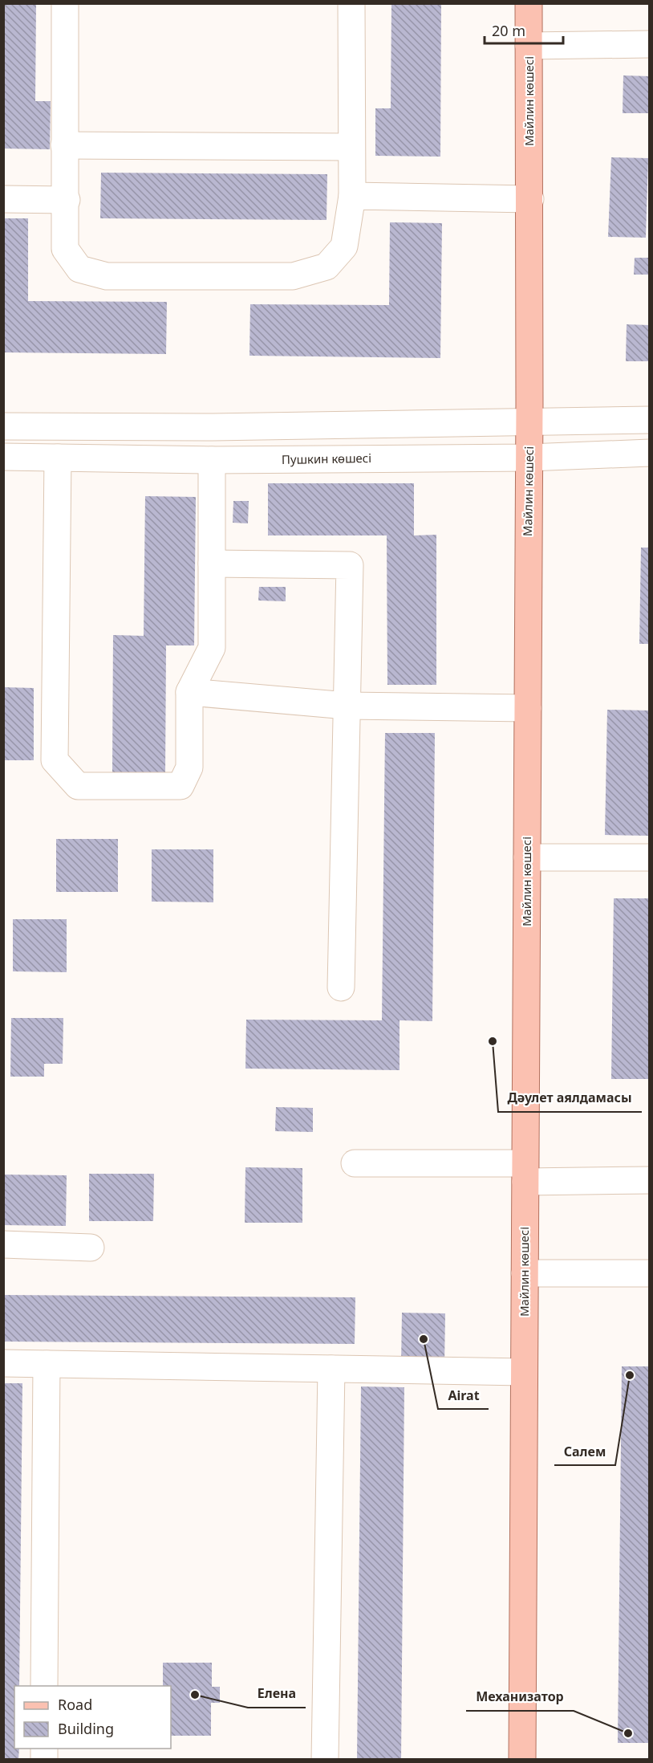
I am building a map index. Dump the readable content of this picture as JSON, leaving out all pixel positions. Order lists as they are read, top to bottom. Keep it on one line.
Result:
{"streets":{"main road":["Майлин көшесі"],"street":["Пушкин көшесі"]},"crossings":[["Майлин көшесі","Пушкин көшесі"]],"places":["Дәулет аялдамасы","Airat","Салем","Елена","Механизатор"],"legend":["Road","Building"],"scale_bar":"20 m"}
